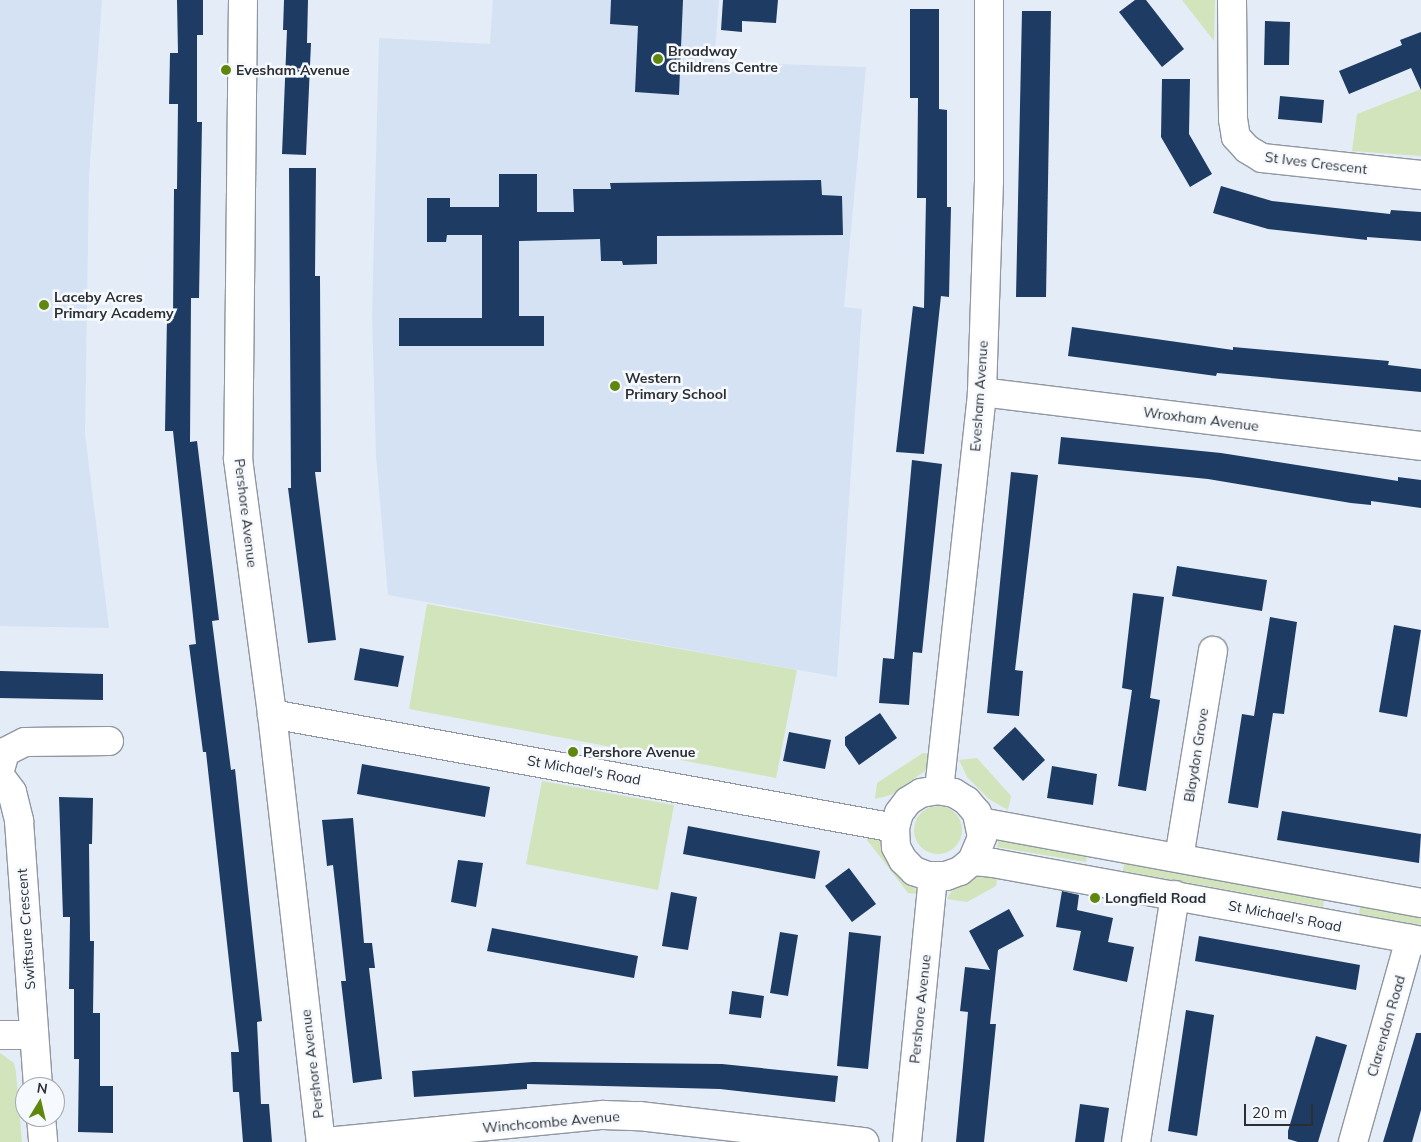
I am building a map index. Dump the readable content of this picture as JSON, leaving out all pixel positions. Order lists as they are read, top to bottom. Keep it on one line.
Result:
{"streets":{"street":["St Ives Crescent","Evesham Avenue","Wroxham Avenue","Pershore Avenue","Blaydon Grove","St Michael's Road","Swiftsure Crescent","Clarendon Road","Winchcombe Avenue"]},"crossings":[["Evesham Avenue","Wroxham Avenue"],["Evesham Avenue","Pershore Avenue"],["Evesham Avenue","St Michael's Road"],["Pershore Avenue","St Michael's Road"],["St Michael's Road","Clarendon Road"]],"places":["Broadway Childrens Centre","Evesham Avenue","Laceby Acres Primary Academy","Western Primary School","Pershore Avenue","Longfield Road"],"scale_bar":"20 m","north":"top"}
